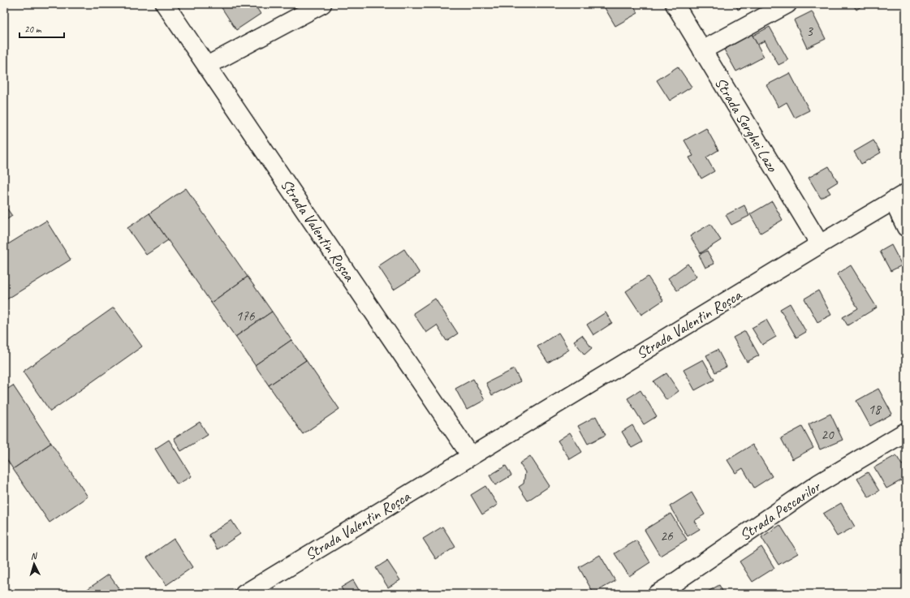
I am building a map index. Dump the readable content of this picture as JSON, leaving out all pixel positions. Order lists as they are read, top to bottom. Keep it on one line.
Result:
{"streets":{"street":["Strada Serghei Lazo","Strada Valentin Roșca","Strada Pescarilor"]},"crossings":[["Strada Serghei Lazo","Strada Valentin Roșca"]],"house_numbers":["3","176","18","20","26"],"scale_bar":"20 m","north":"top"}
